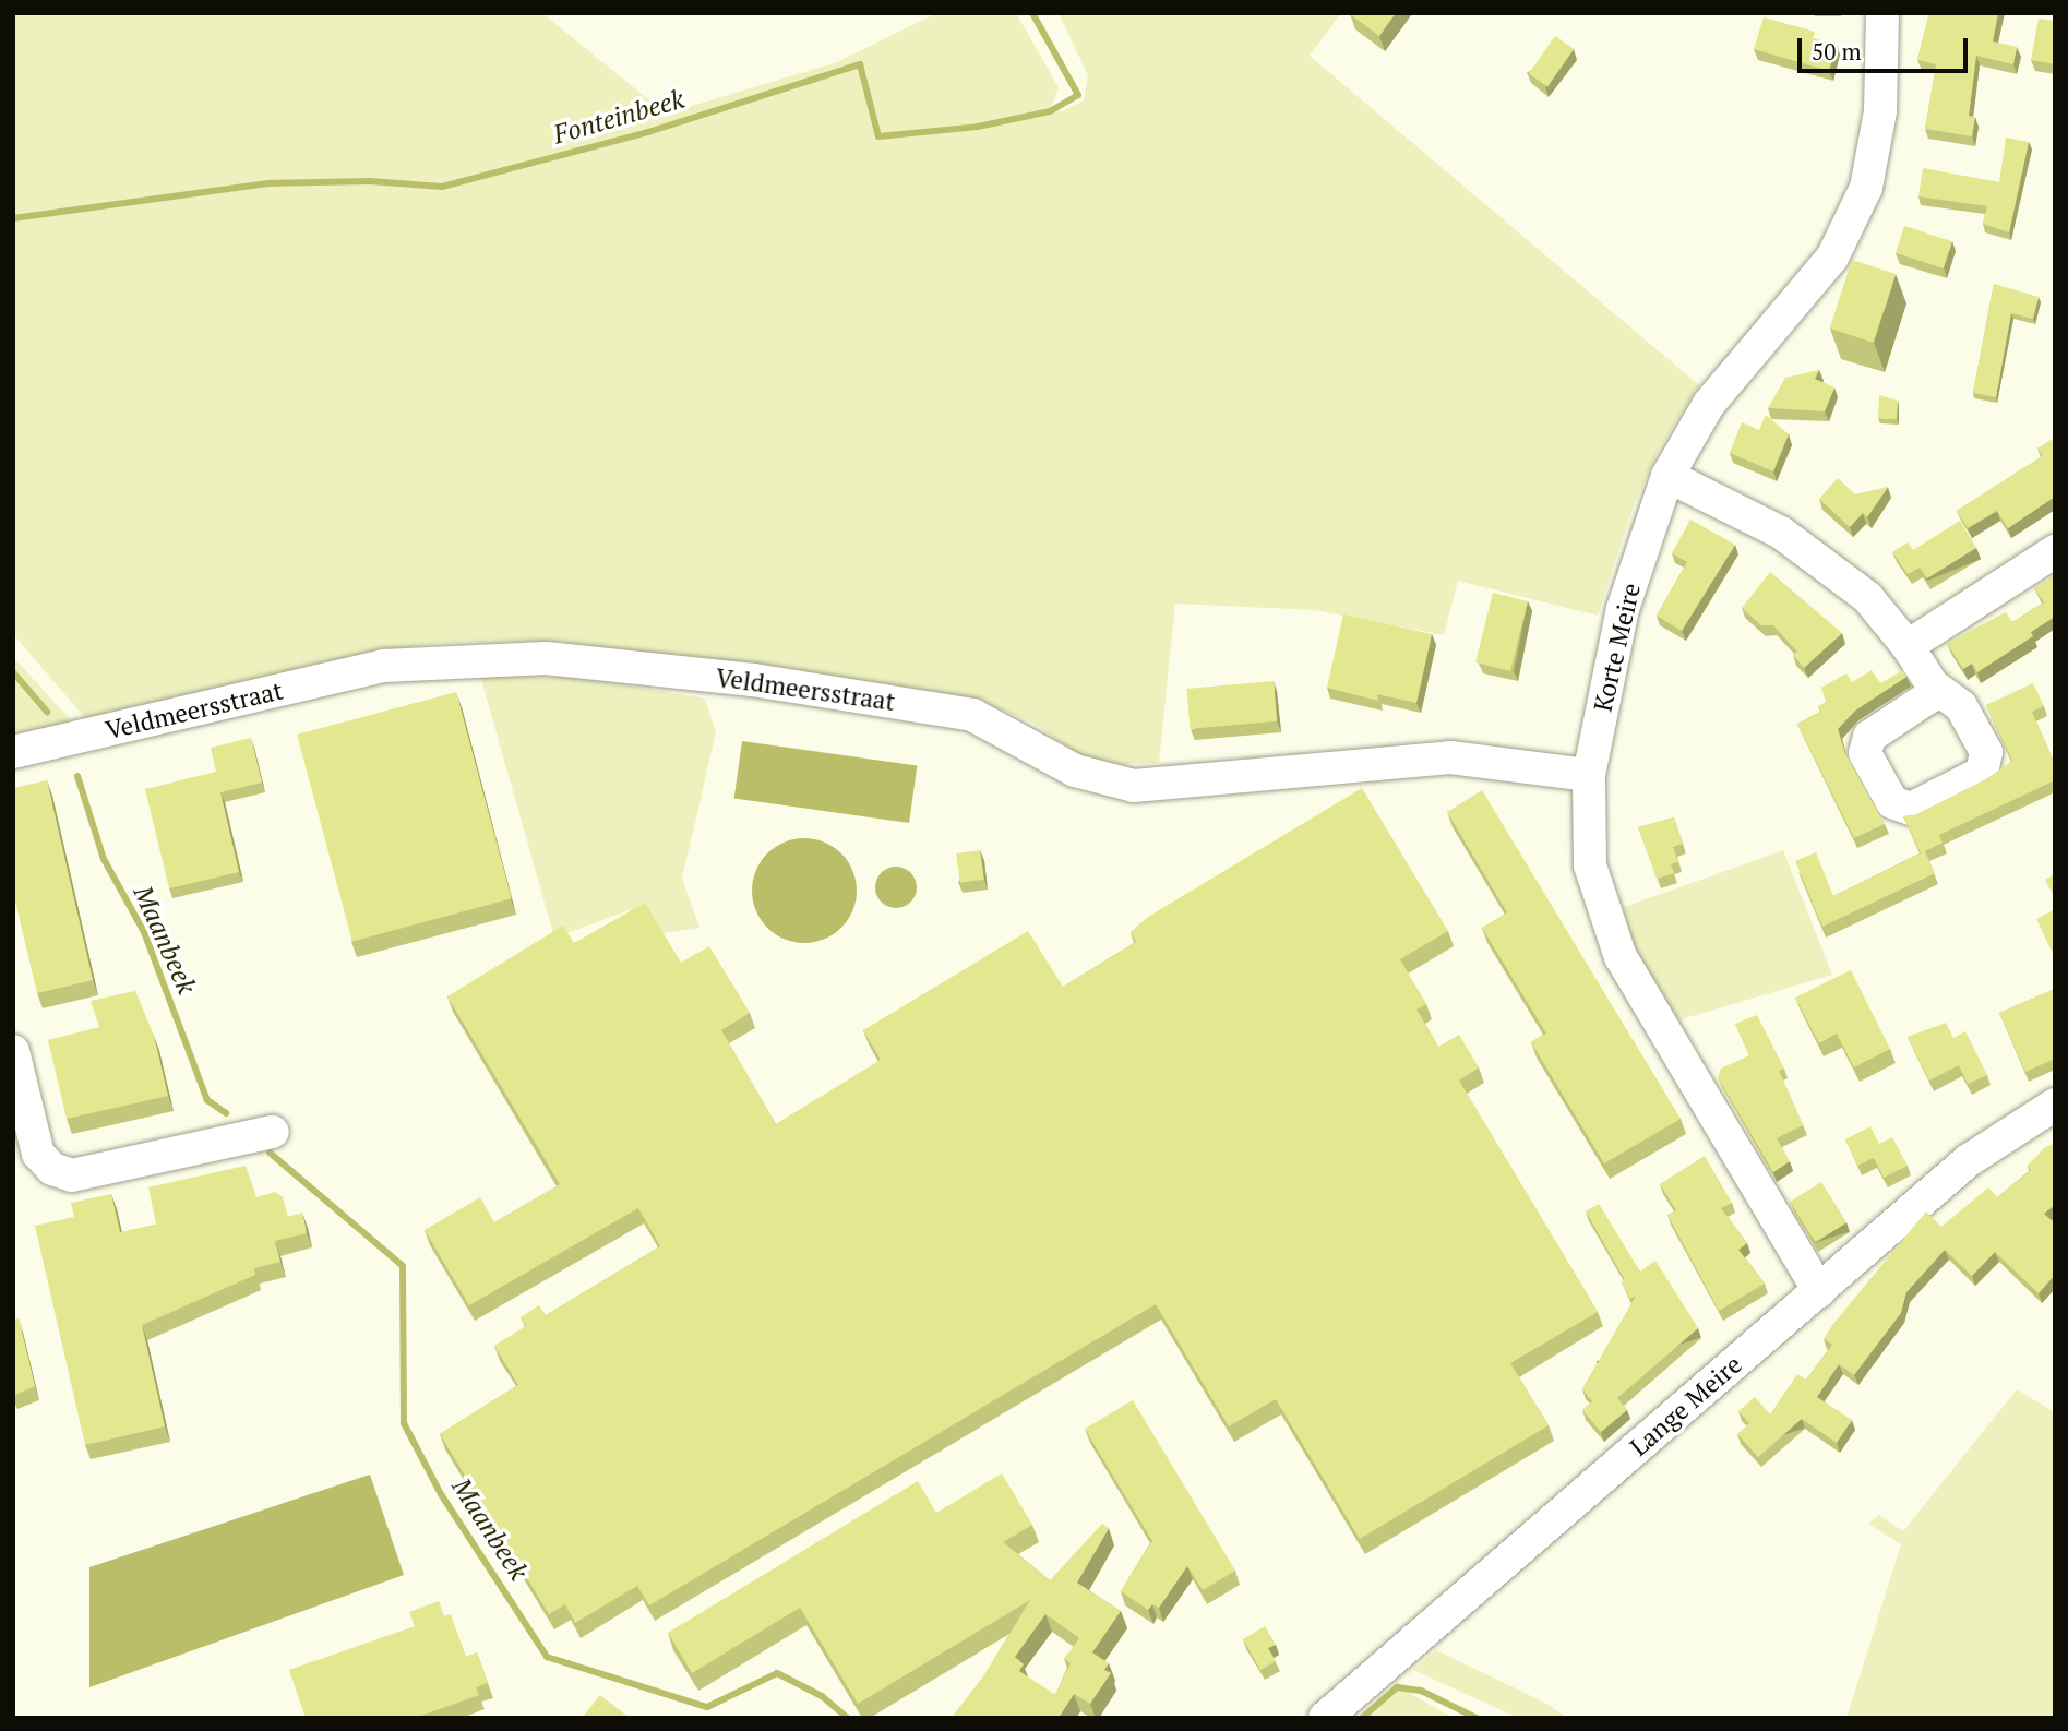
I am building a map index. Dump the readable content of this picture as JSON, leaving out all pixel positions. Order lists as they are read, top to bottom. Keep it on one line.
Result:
{"streets":{"street":["Korte Meire","Veldmeersstraat","Lange Meire"]},"crossings":[["Korte Meire","Veldmeersstraat"],["Korte Meire","Lange Meire"]],"water":["Fonteinbeek","Maanbeek"],"scale_bar":"50 m"}
